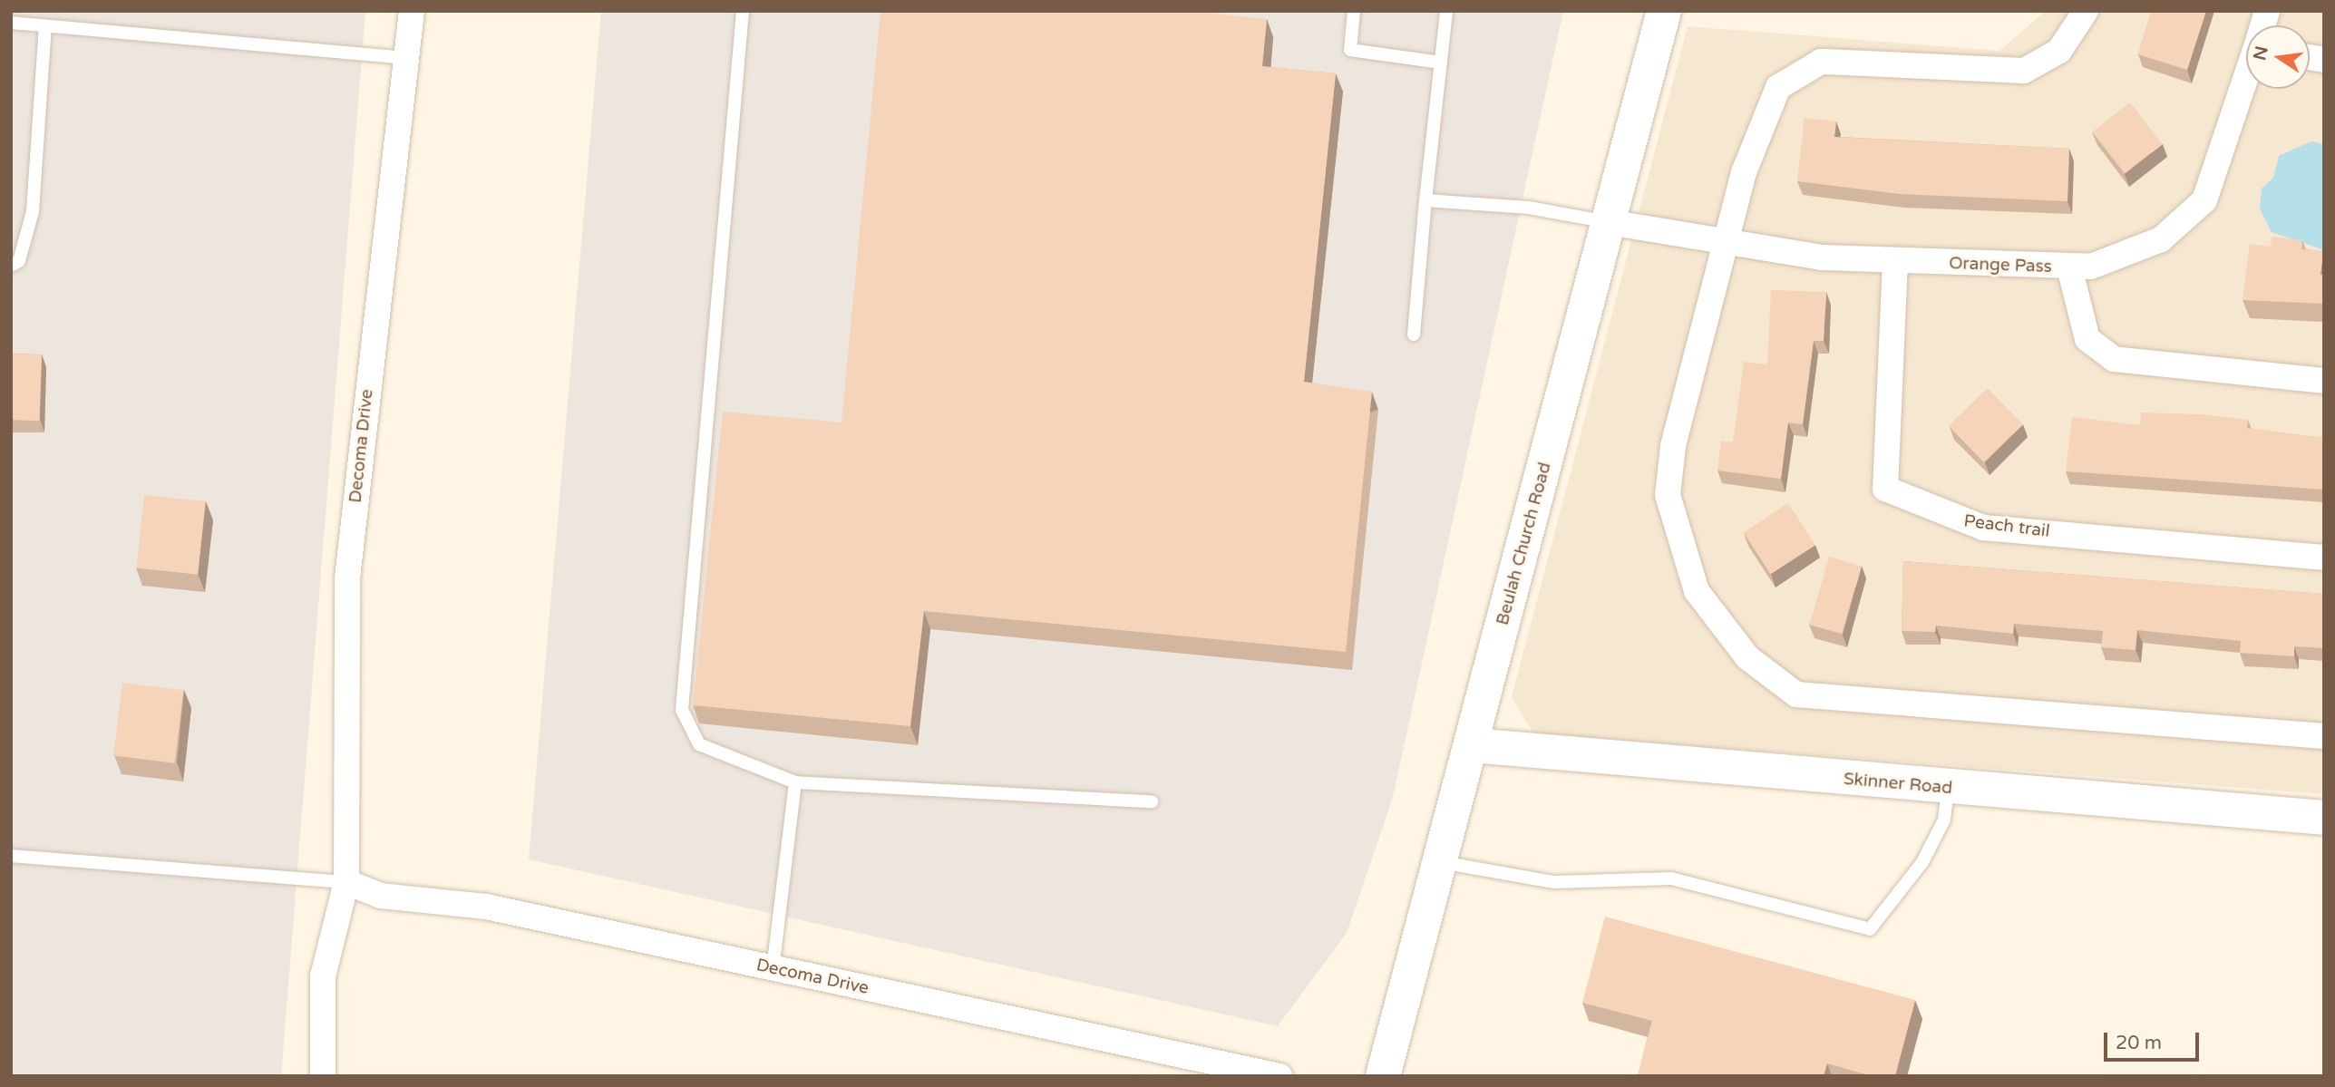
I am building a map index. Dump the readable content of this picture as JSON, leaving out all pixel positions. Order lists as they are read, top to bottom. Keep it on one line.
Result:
{"streets":{"street":["Orange Pass","Decoma Drive","Peach trail","Beulah Church Road","Skinner Road"]},"crossings":[["Orange Pass","Peach trail"],["Orange Pass","Beulah Church Road"],["Beulah Church Road","Skinner Road"]],"scale_bar":"20 m","north":"left"}
